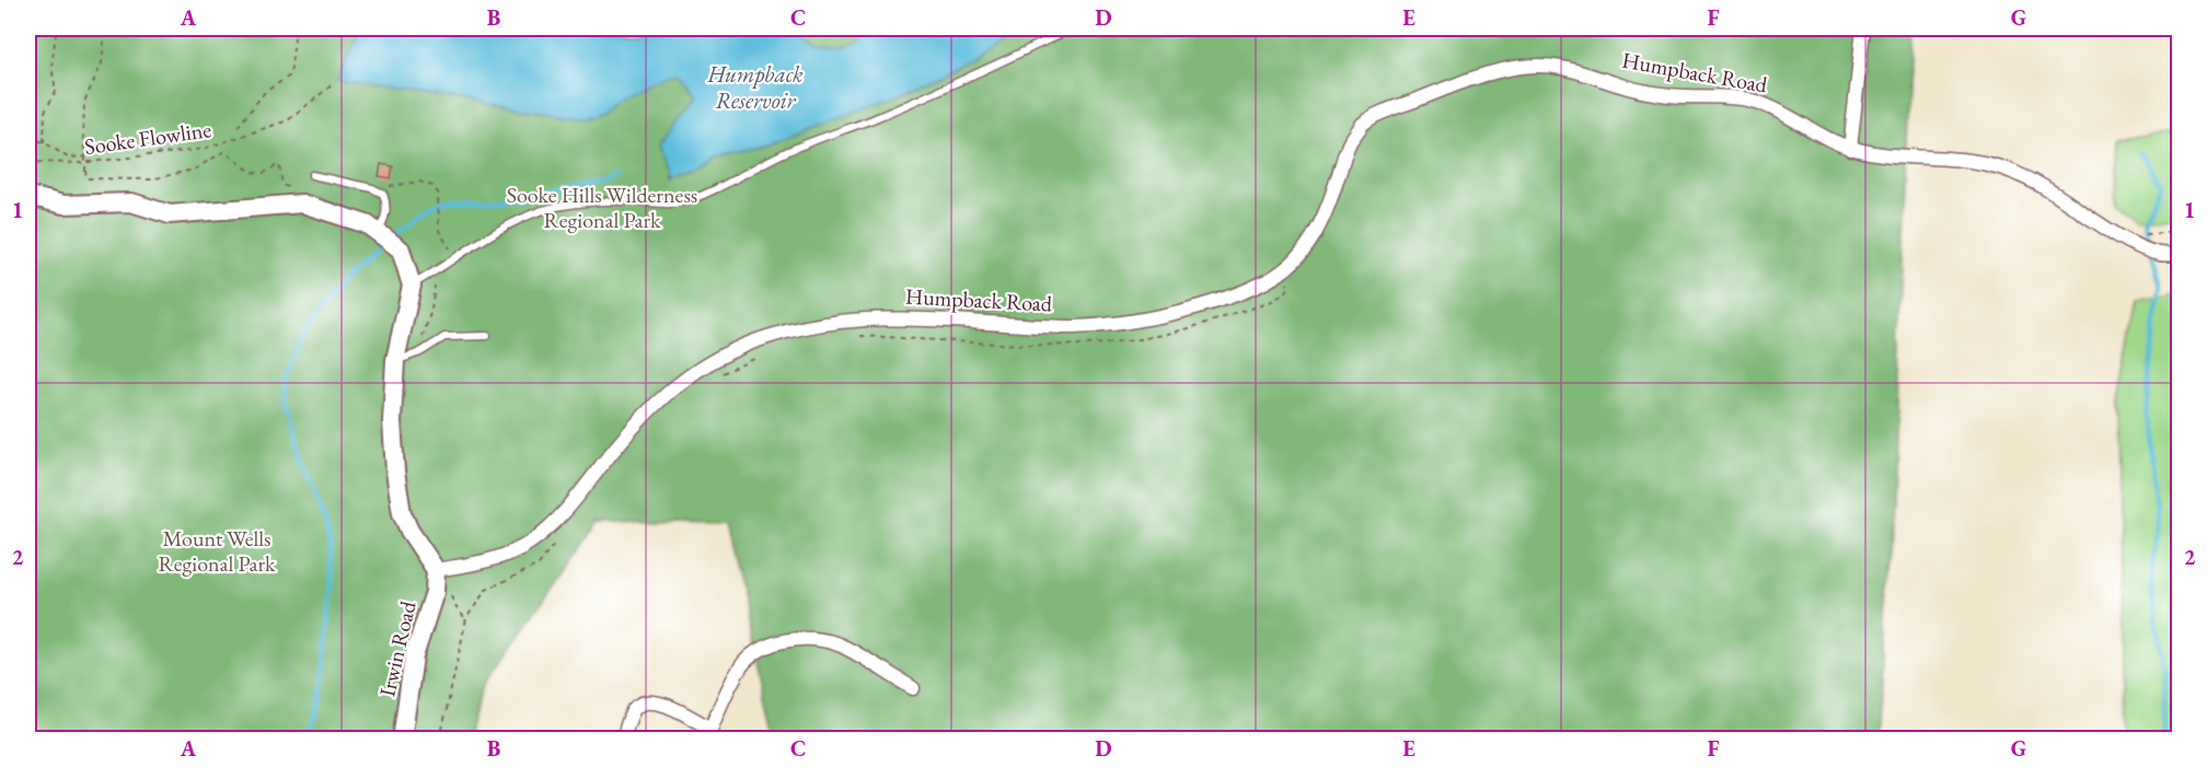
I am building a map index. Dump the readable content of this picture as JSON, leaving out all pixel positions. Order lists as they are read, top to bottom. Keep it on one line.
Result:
{"streets":{"street":["Humpback Road","Irwin Road"],"path":["Sooke Flowline"]},"crossings":[["Humpback Road","Irwin Road"]],"water":["Humpback Reservoir"],"parks":["Sooke Hills Wilderness Regional Park","Mount Wells Regional Park"],"grid":{"columns":["A","B","C","D","E","F","G"],"rows":["1","2"]}}
